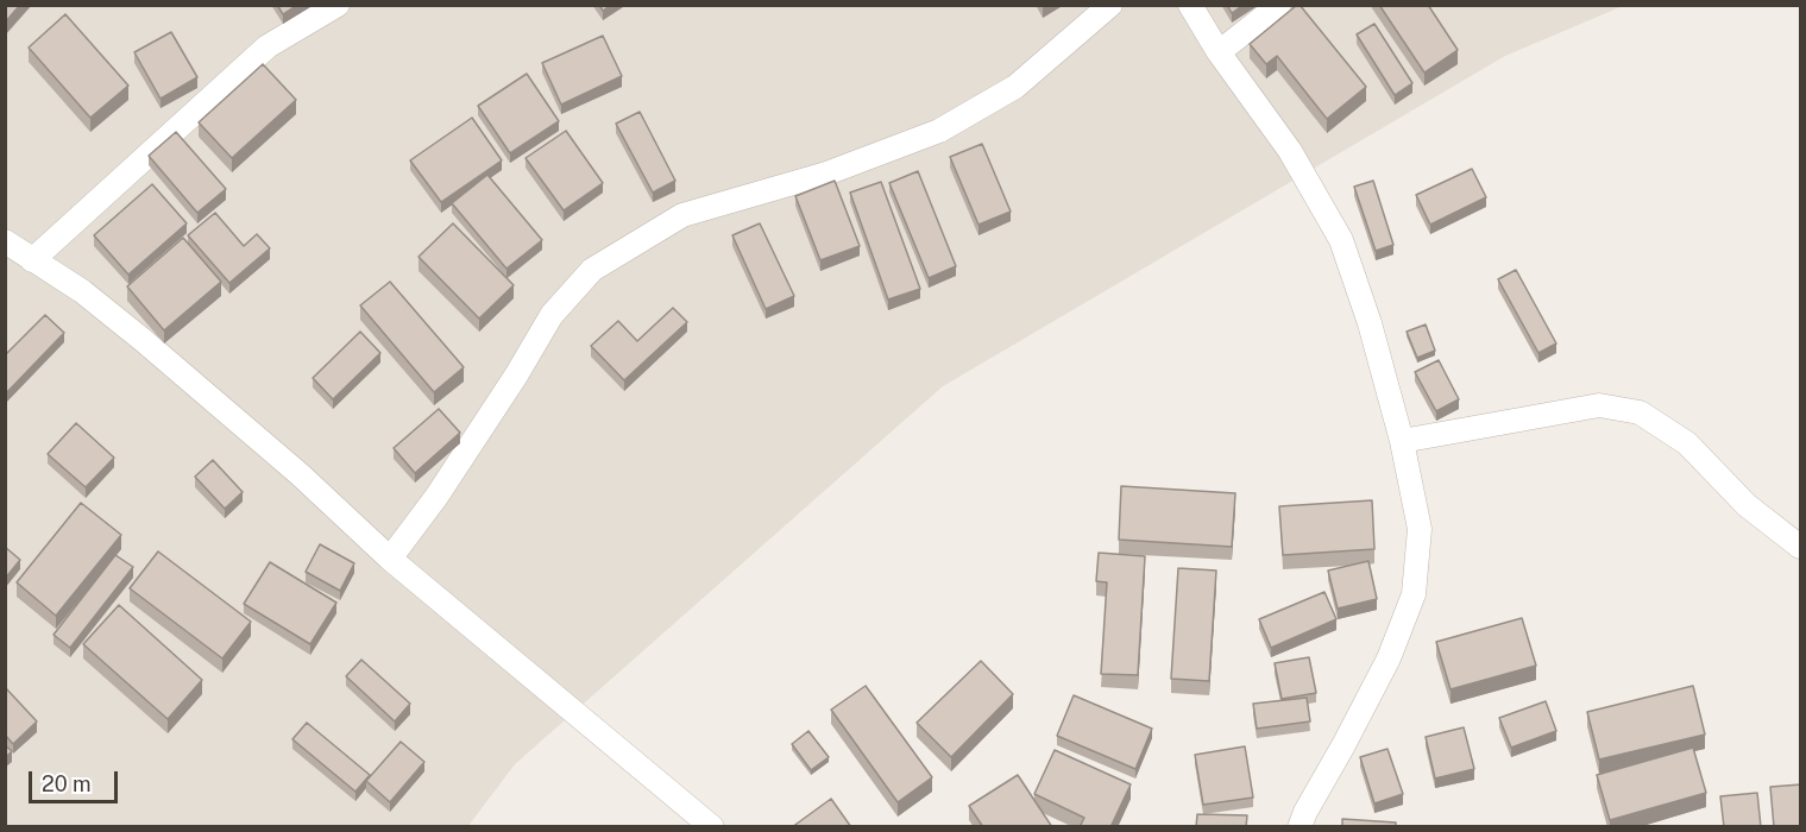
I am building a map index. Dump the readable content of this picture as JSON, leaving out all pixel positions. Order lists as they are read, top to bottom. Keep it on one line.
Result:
{"scale_bar":"20 m"}
